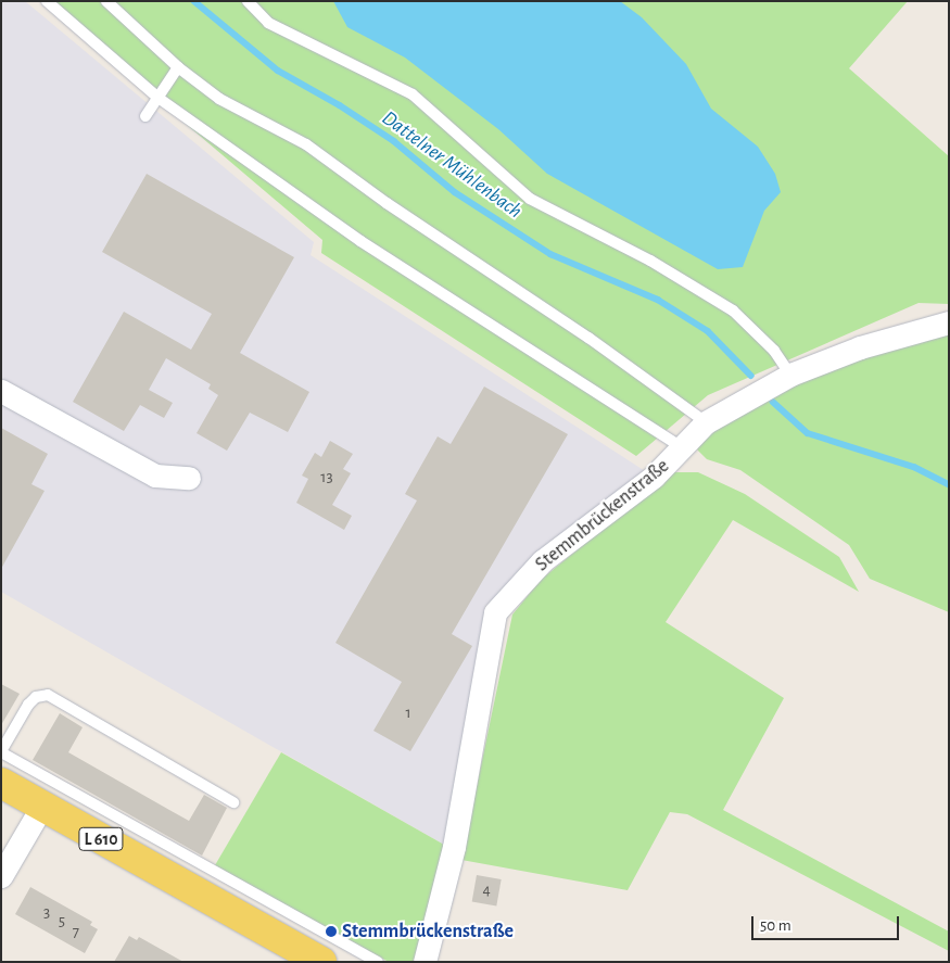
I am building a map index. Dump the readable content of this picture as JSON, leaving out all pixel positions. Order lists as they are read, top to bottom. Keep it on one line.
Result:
{"streets":{"main road":["L 610"],"street":["Stemmbrückenstraße"]},"water":["Dattelner Mühlenbach"],"places":["Stemmbrückenstraße"],"house_numbers":["13","1","4","3","5","7"],"scale_bar":"50 m"}
